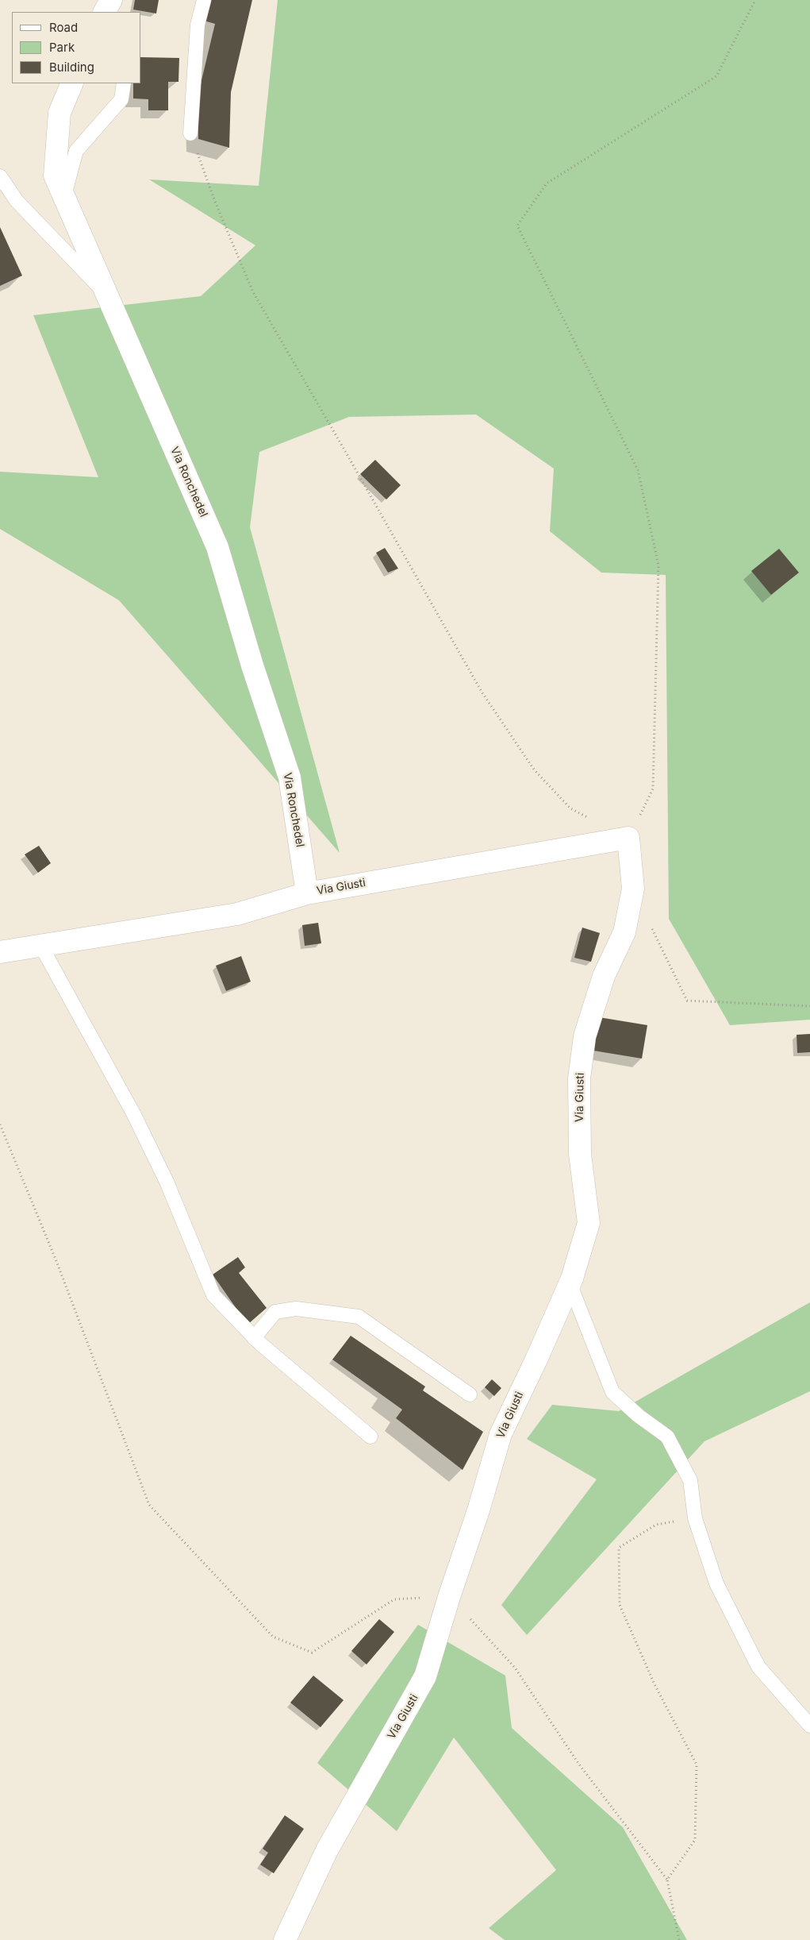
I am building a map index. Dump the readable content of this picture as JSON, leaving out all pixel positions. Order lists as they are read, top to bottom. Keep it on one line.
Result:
{"streets":{"street":["Via Ronchedel","Via Giusti"]},"crossings":[["Via Ronchedel","Via Giusti"]],"legend":["Road","Park","Building"]}
